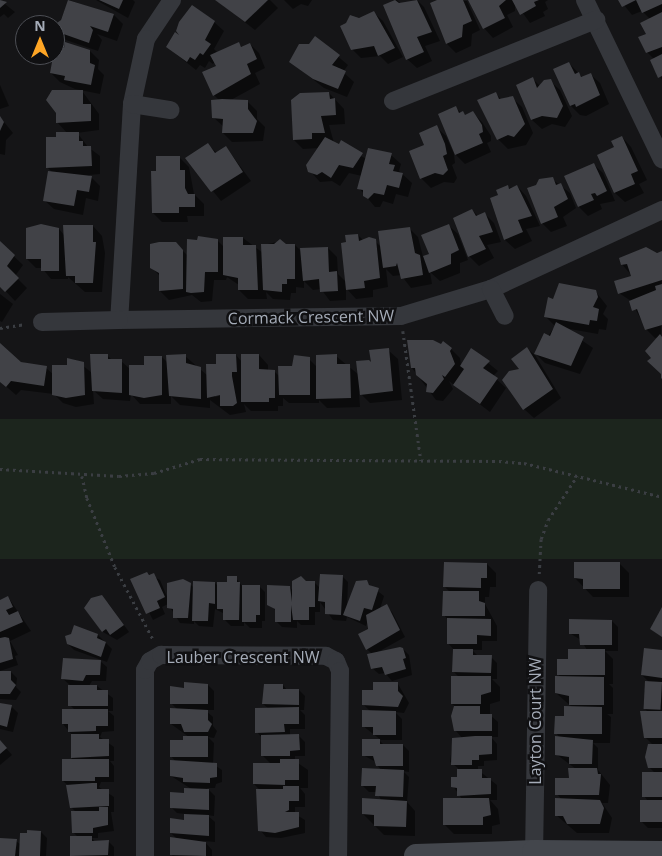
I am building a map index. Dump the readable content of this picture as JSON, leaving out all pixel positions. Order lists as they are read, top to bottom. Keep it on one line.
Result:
{"streets":{"street":["Cormack Crescent NW","Lauber Crescent NW","Layton Court NW"]},"north":"top"}
